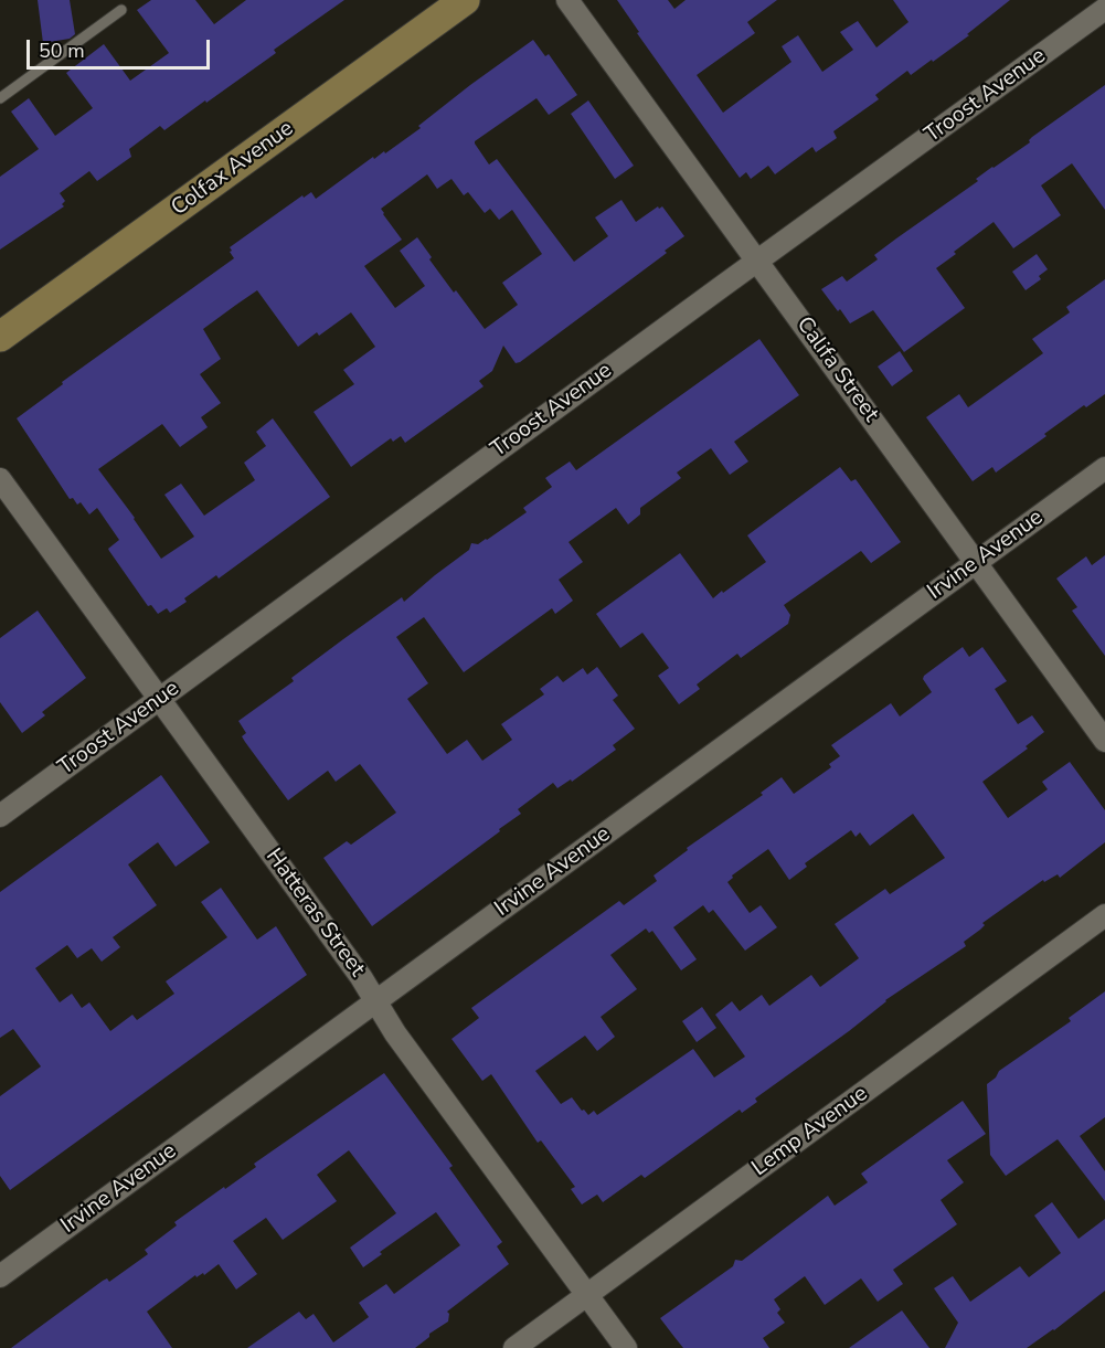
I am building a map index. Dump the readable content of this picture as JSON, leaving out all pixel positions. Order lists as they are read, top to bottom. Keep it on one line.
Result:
{"streets":{"main road":["Colfax Avenue"],"street":["Troost Avenue","Califa Street","Irvine Avenue","Hatteras Street","Lemp Avenue"]},"crossings":[["Troost Avenue","Califa Street"],["Troost Avenue","Hatteras Street"],["Califa Street","Irvine Avenue"],["Irvine Avenue","Hatteras Street"],["Hatteras Street","Lemp Avenue"]],"scale_bar":"50 m"}
